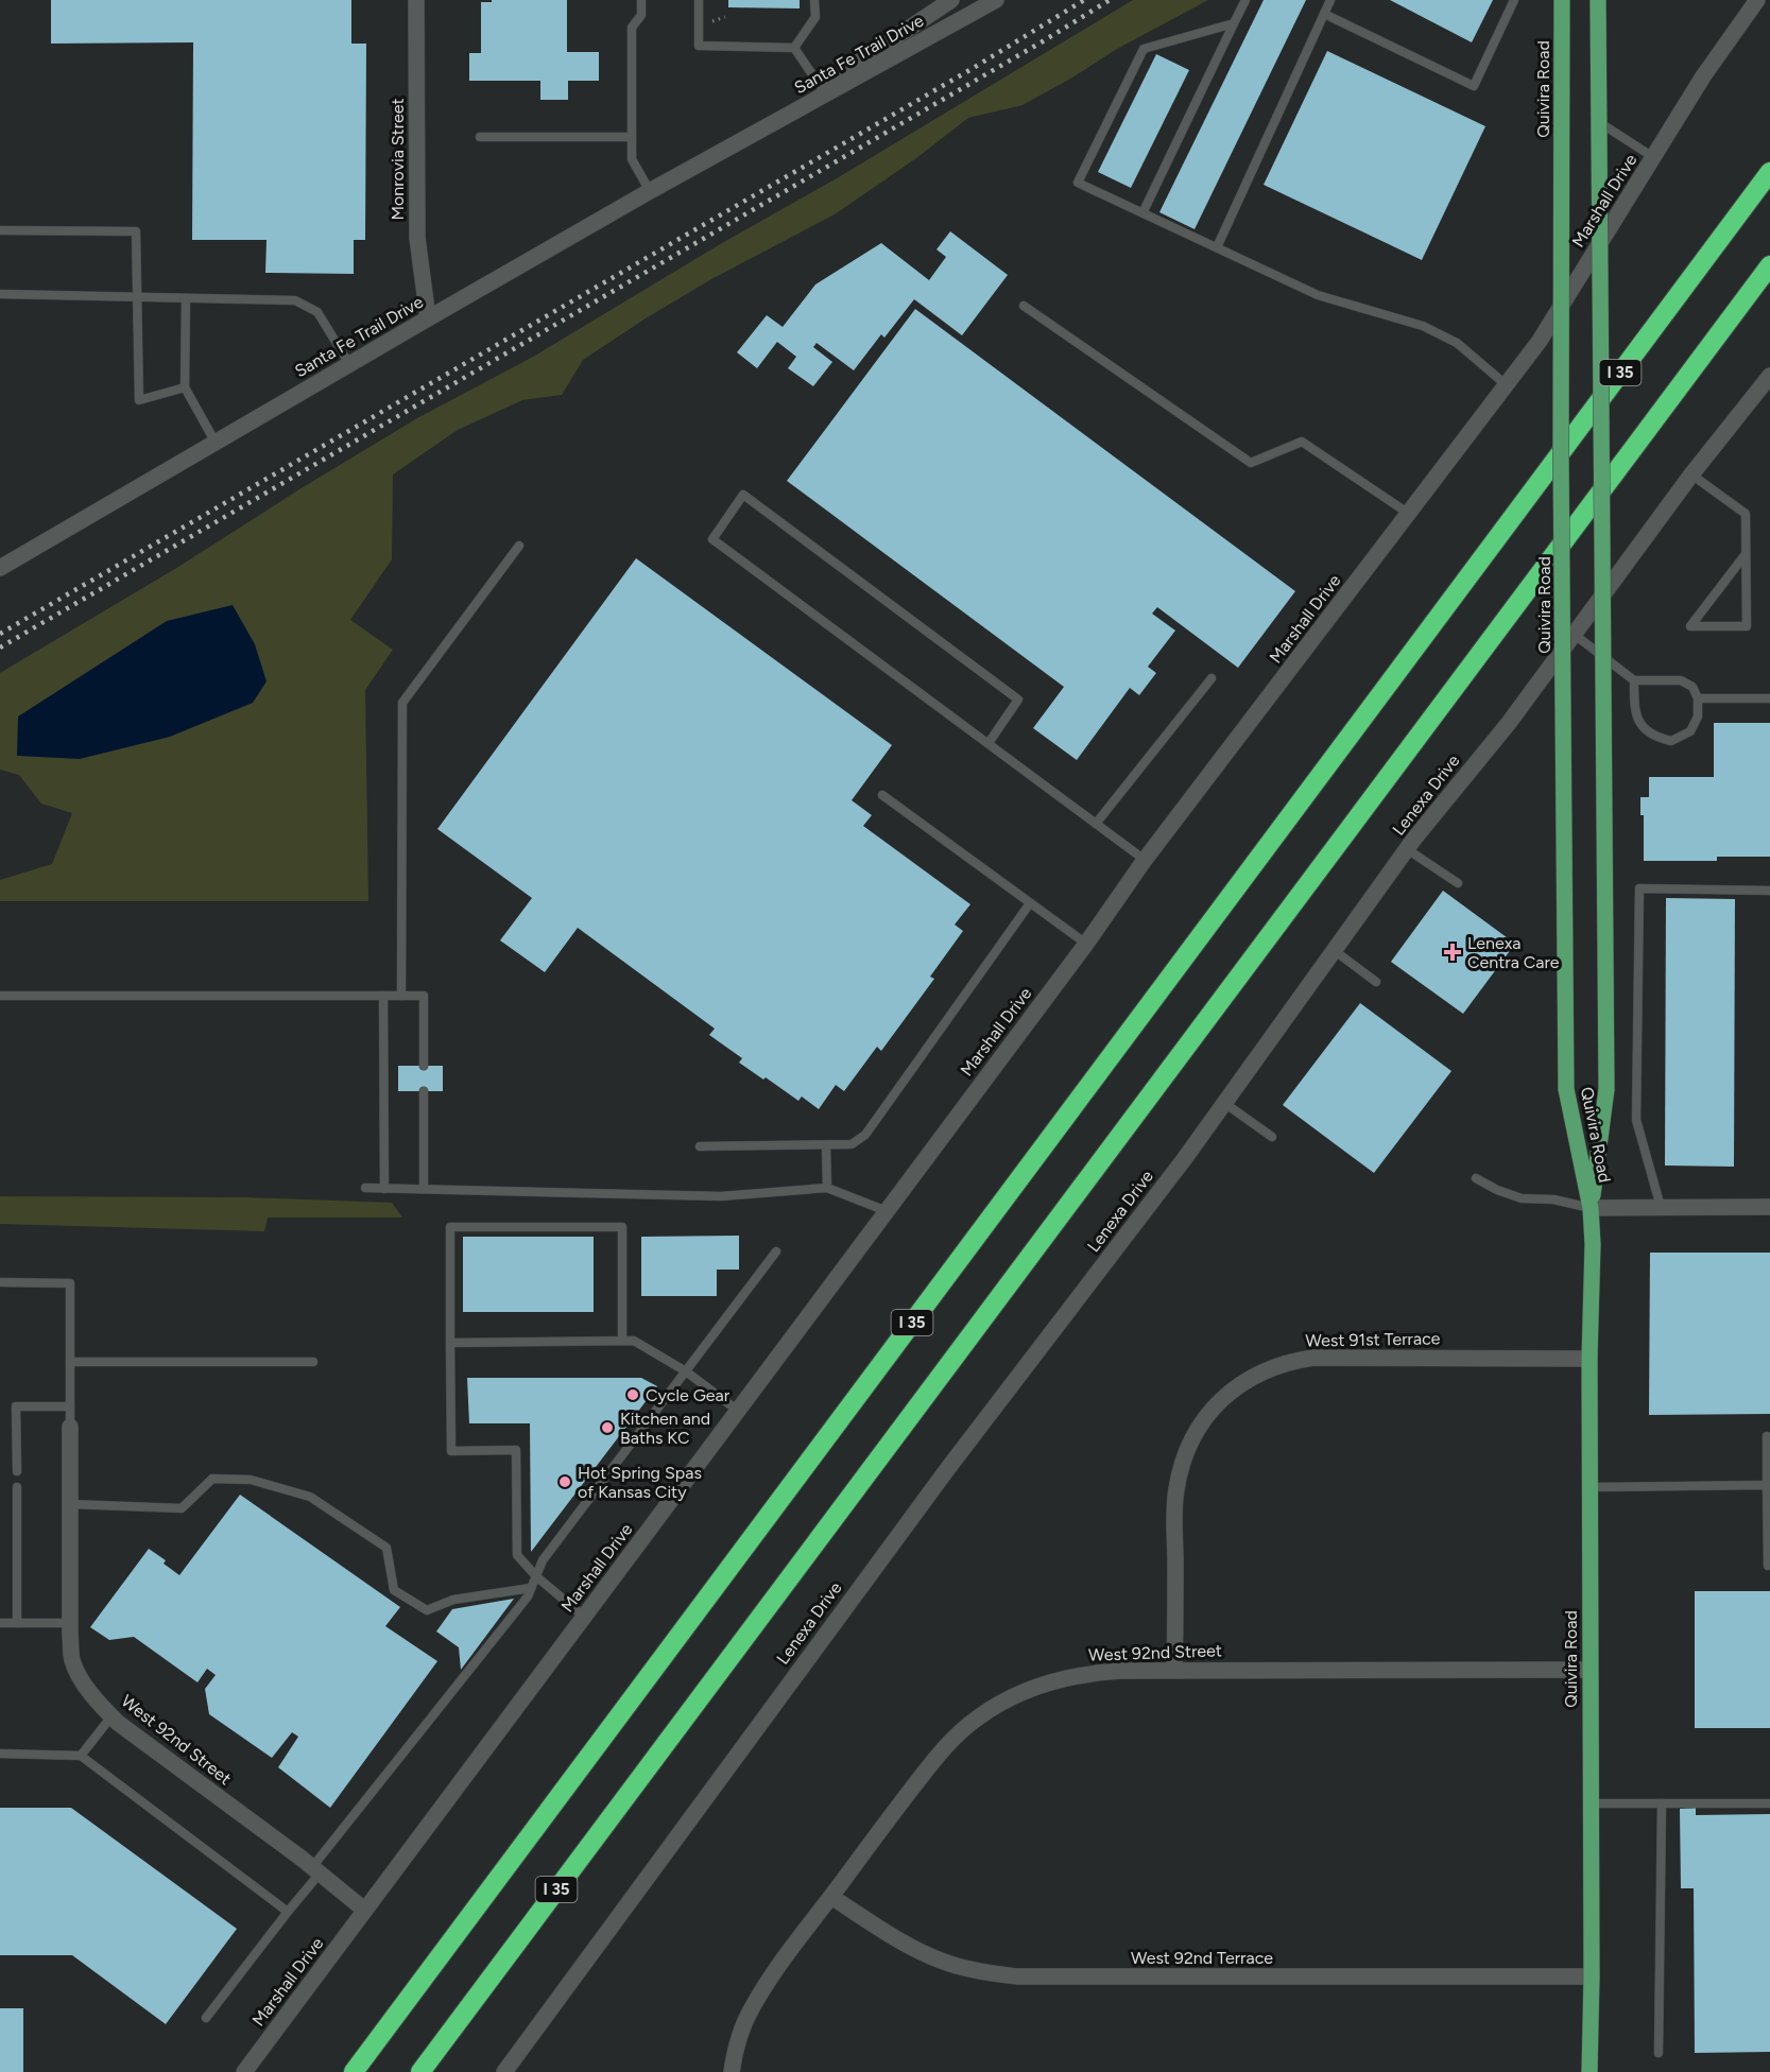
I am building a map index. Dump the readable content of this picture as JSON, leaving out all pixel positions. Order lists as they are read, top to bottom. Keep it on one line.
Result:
{"streets":{"highway":["I 35"],"main road":["Quivira Road"],"street":["Santa Fe Trail Drive","Monrovia Street","Marshall Drive","Lenexa Drive","West 91st Terrace","West 92nd Street","West 92nd Terrace"]},"crossings":[["Santa Fe Trail Drive","Monrovia Street"],["Quivira Road","West 91st Terrace"],["Quivira Road","West 92nd Street"],["Quivira Road","West 92nd Terrace"],["Marshall Drive","West 92nd Street"],["West 91st Terrace","West 92nd Street"],["West 92nd Street","West 92nd Terrace"]],"places":{"health":["Lenexa Centra Care"],"other":["Cycle Gear","Kitchen and Baths KC","Hot Spring Spas of Kansas City"]}}
